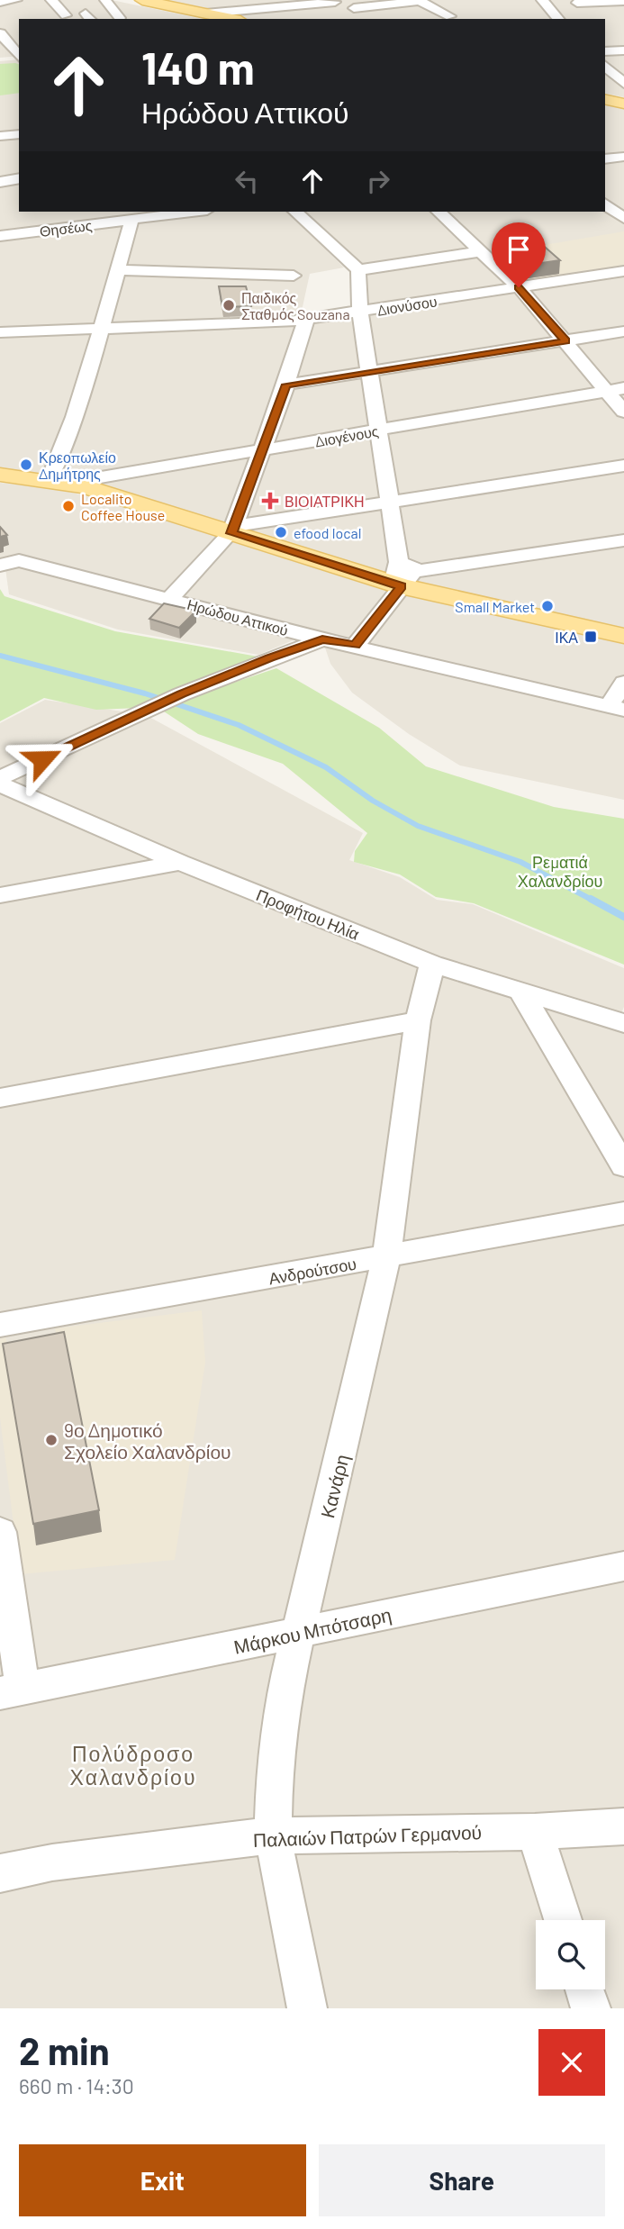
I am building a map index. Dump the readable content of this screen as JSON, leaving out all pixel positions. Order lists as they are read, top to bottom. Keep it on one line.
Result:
{"streets":{"street":["Θησέως","Διονύσου","Διογένους","Ηρώδου Αττικού","Προφήτου Ηλία","Ανδρούτσου","Κανάρη","Μάρκου Μπότσαρη","Παλαιών Πατρών Γερμανού"]},"crossings":[["Προφήτου Ηλία","Κανάρη"],["Ανδρούτσου","Κανάρη"],["Κανάρη","Μάρκου Μπότσαρη"],["Κανάρη","Παλαιών Πατρών Γερμανού"]],"districts":["Πολύδροσο Χαλανδρίου"],"parks":["Ρεματιά Χαλανδρίου"],"places":{"other":["Παιδικός Σταθμός Souzana","Κρεοπωλείο Δημήτρης","Localito Coffee House","efood local","Small Market","9ο Δημοτικό Σχολείο Χαλανδρίου"],"health":["ΒΙΟΙΑΤΡΙΚΗ"],"transit":["ΙΚΑ"]},"page":{"turn":["140 m","Ηρώδου Αττικού"],"heading":["2 min","660 m · 14:30"],"buttons":["Exit","Share"]}}
